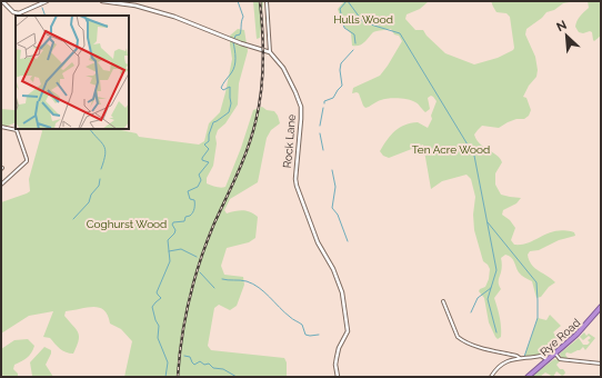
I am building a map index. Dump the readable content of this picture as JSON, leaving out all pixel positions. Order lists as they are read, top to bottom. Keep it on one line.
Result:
{"streets":{"highway":["Rye Road"],"street":["Rock Lane"]},"parks":["Hulls Wood","Ten Acre Wood","Coghurst Wood"],"north":"top left"}
